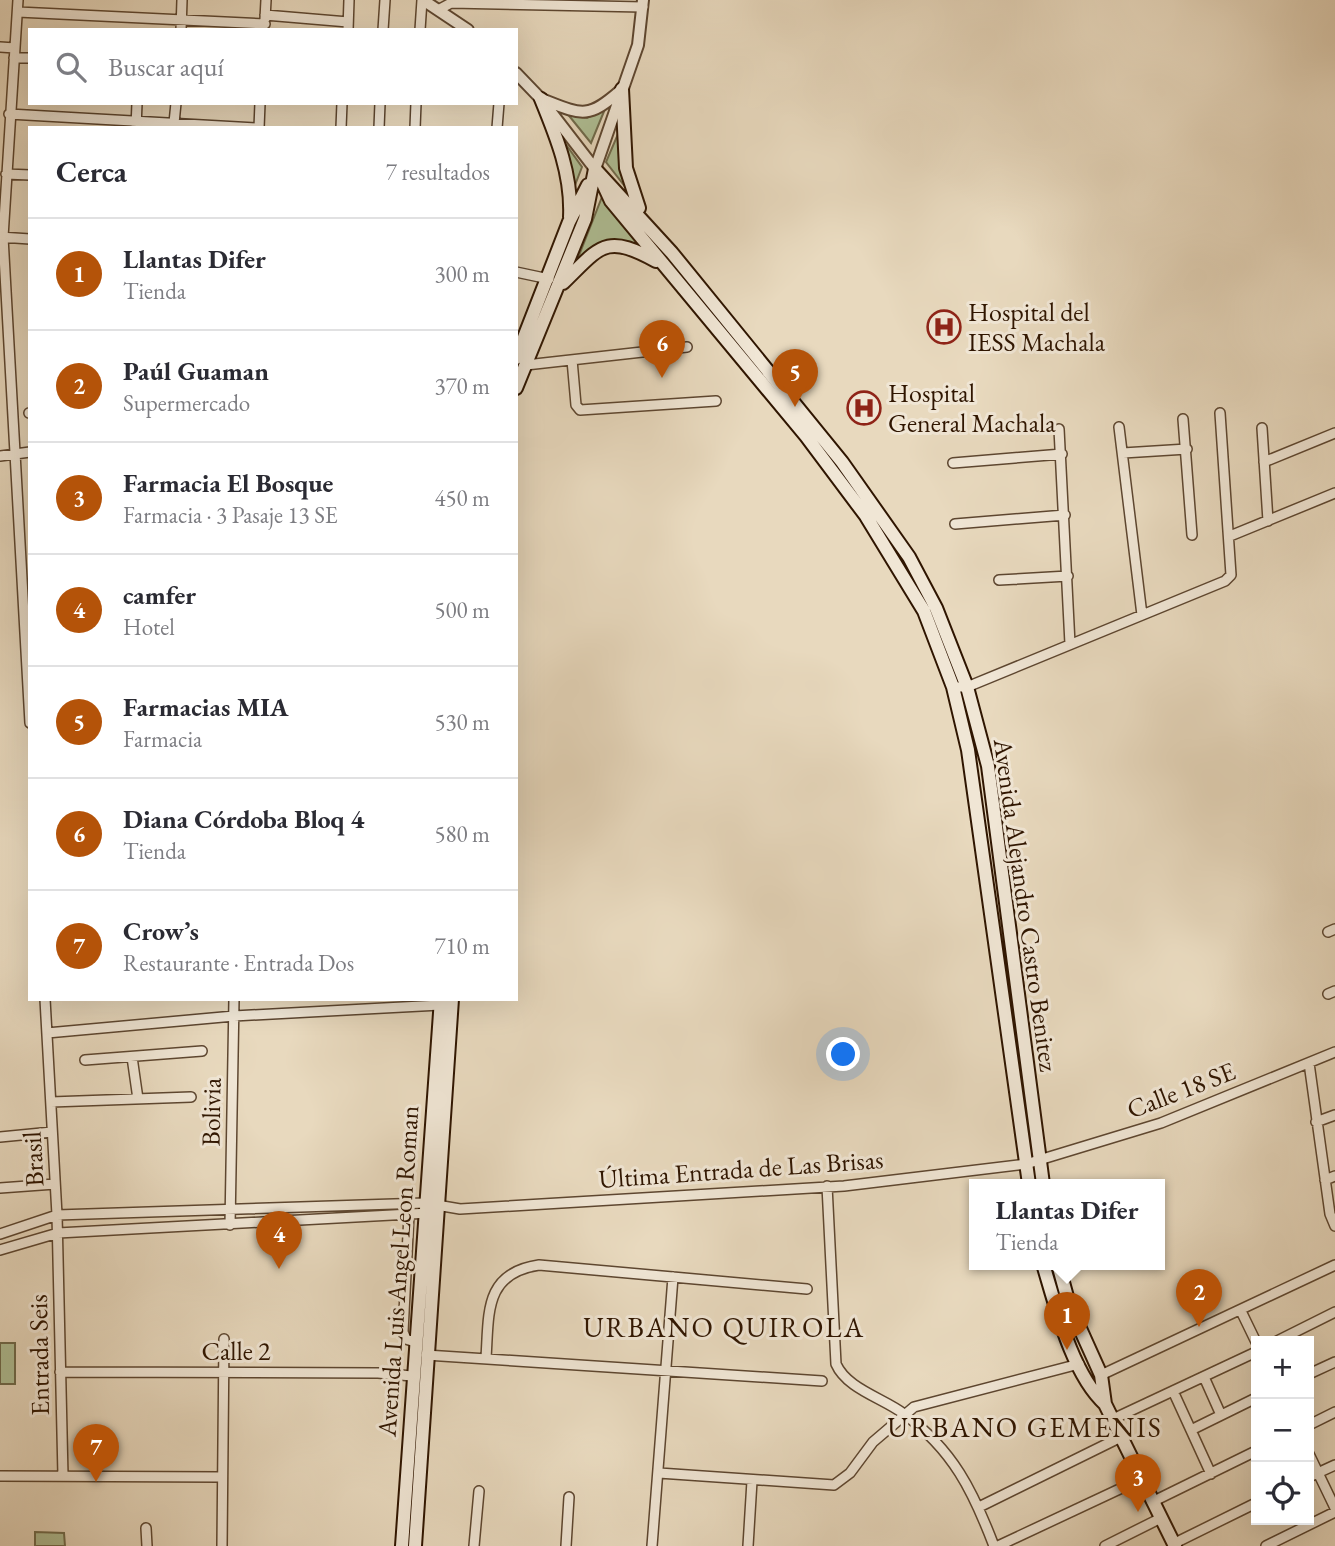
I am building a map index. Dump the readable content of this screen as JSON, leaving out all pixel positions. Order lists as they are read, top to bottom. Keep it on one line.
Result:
{"streets":{"main road":["Avenida Alejandro Castro Benitez","Avenida Luis Angel Leon Roman"],"street":["Calle 18 SE","Bolivia","Brasil","Última Entrada de Las Brisas","Calle 2","Entrada Seis"]},"crossings":[["Avenida Alejandro Castro Benitez","Calle 18 SE"],["Avenida Alejandro Castro Benitez","Última Entrada de Las Brisas"],["Calle 18 SE","Última Entrada de Las Brisas"],["Bolivia","Última Entrada de Las Brisas"],["Brasil","Última Entrada de Las Brisas"],["Brasil","Entrada Seis"],["Última Entrada de Las Brisas","Avenida Luis Angel Leon Roman"],["Última Entrada de Las Brisas","Entrada Seis"],["Avenida Luis Angel Leon Roman","Calle 2"],["Calle 2","Entrada Seis"]],"districts":["URBANO QUIROLA","URBANO GEMENIS"],"places":{"hospital":["Hospital del IESS Machala","Hospital General Machala"]},"page":{"search":"Buscar aquí","heading":["Cerca","7 resultados"],"list":[{"mark":"1","name":"Llantas Difer","note":"Tienda","value":"300 m"},{"mark":"2","name":"Paúl Guaman","note":"Supermercado","value":"370 m"},{"mark":"3","name":"Farmacia El Bosque","note":"Farmacia · 3 Pasaje 13 SE","value":"450 m"},{"mark":"4","name":"camfer","note":"Hotel","value":"500 m"},{"mark":"5","name":"Farmacias MIA","note":"Farmacia","value":"530 m"},{"mark":"6","name":"Diana Córdoba Bloq 4","note":"Tienda","value":"580 m"},{"mark":"7","name":"Crow’s","note":"Restaurante · Entrada Dos","value":"710 m"}],"pins":["6","5","4","2","1","7","3"],"popup":["Llantas Difer","Tienda"],"map_buttons":["+","−"]}}
